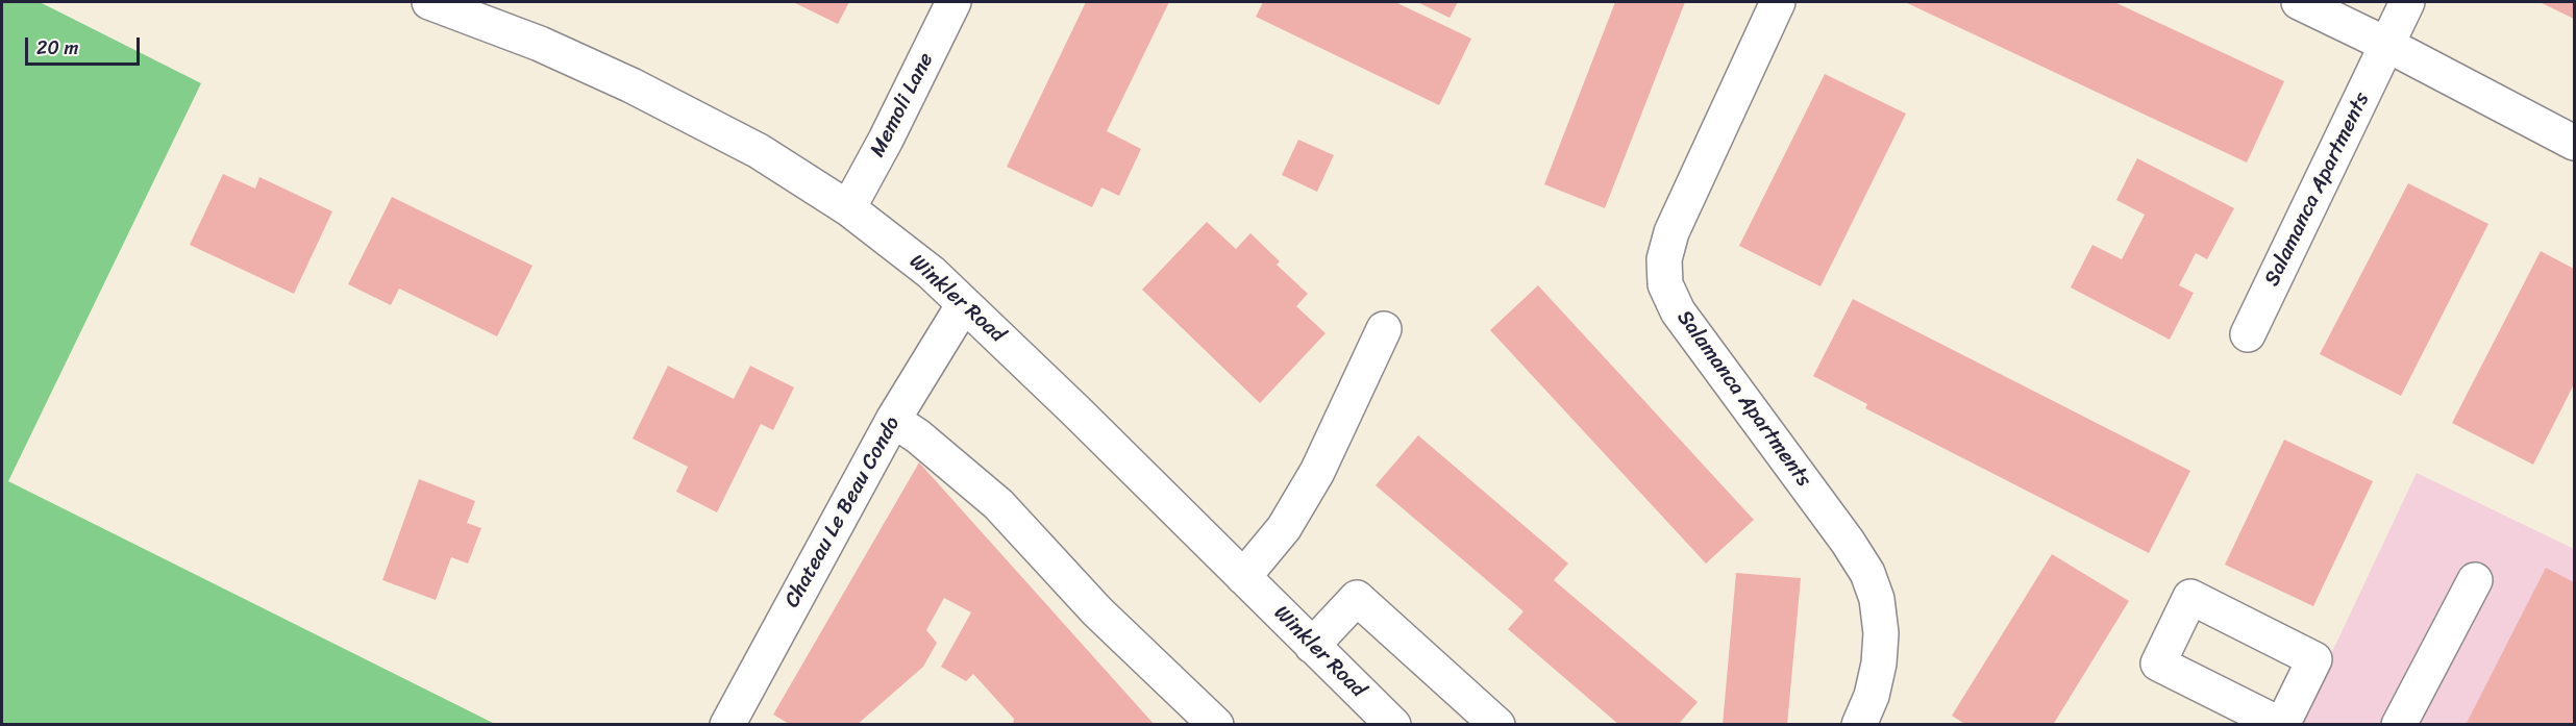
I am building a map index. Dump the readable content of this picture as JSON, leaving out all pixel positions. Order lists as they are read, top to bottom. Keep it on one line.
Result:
{"streets":{"street":["Memoli Lane","Salamanca Apartments","Winkler Road","Chateau Le Beau Condo"]},"crossings":[["Memoli Lane","Winkler Road"],["Winkler Road","Chateau Le Beau Condo"]],"scale_bar":"20 m"}
